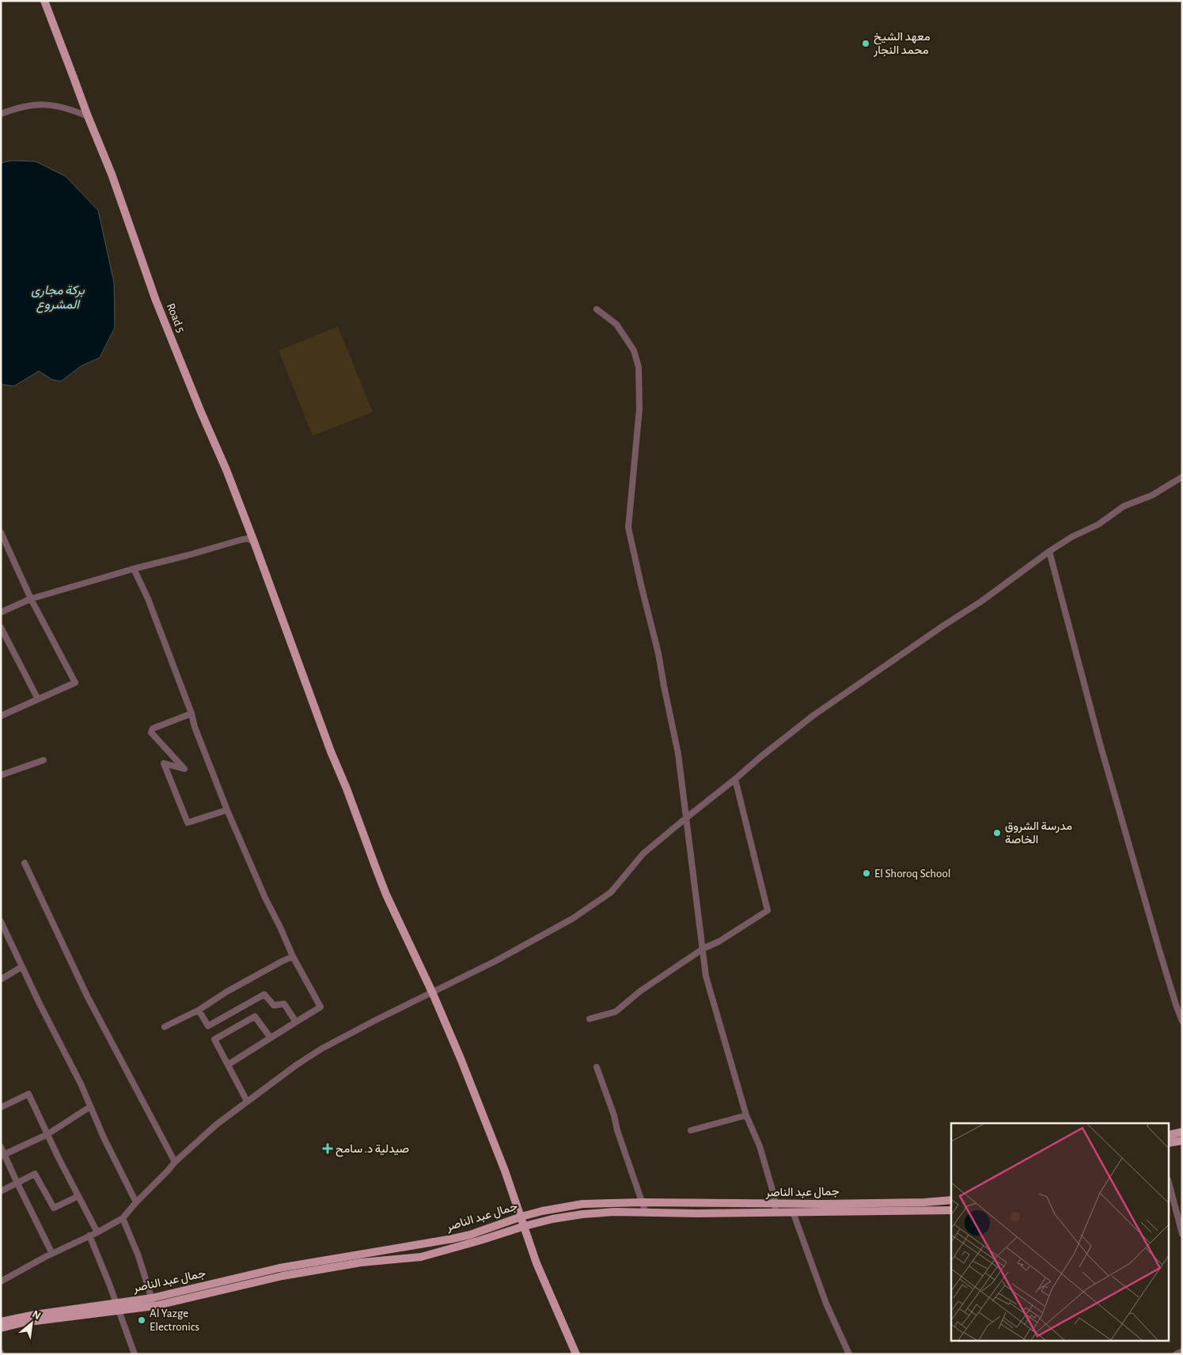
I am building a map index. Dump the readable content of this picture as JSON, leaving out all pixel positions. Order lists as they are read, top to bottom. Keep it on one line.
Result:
{"streets":{"main road":["Road 5","جمال عبد الناصر"]},"crossings":[["Road 5","جمال عبد الناصر"]],"water":["بركة مجارى المشروع"],"places":{"other":["معهد الشيخ محمد النجار","مدرسة الشروق الخاصة","El Shoroq School","Al Yazge Electronics"],"health":["صيدلية د. سامح"]},"north":"top right"}
